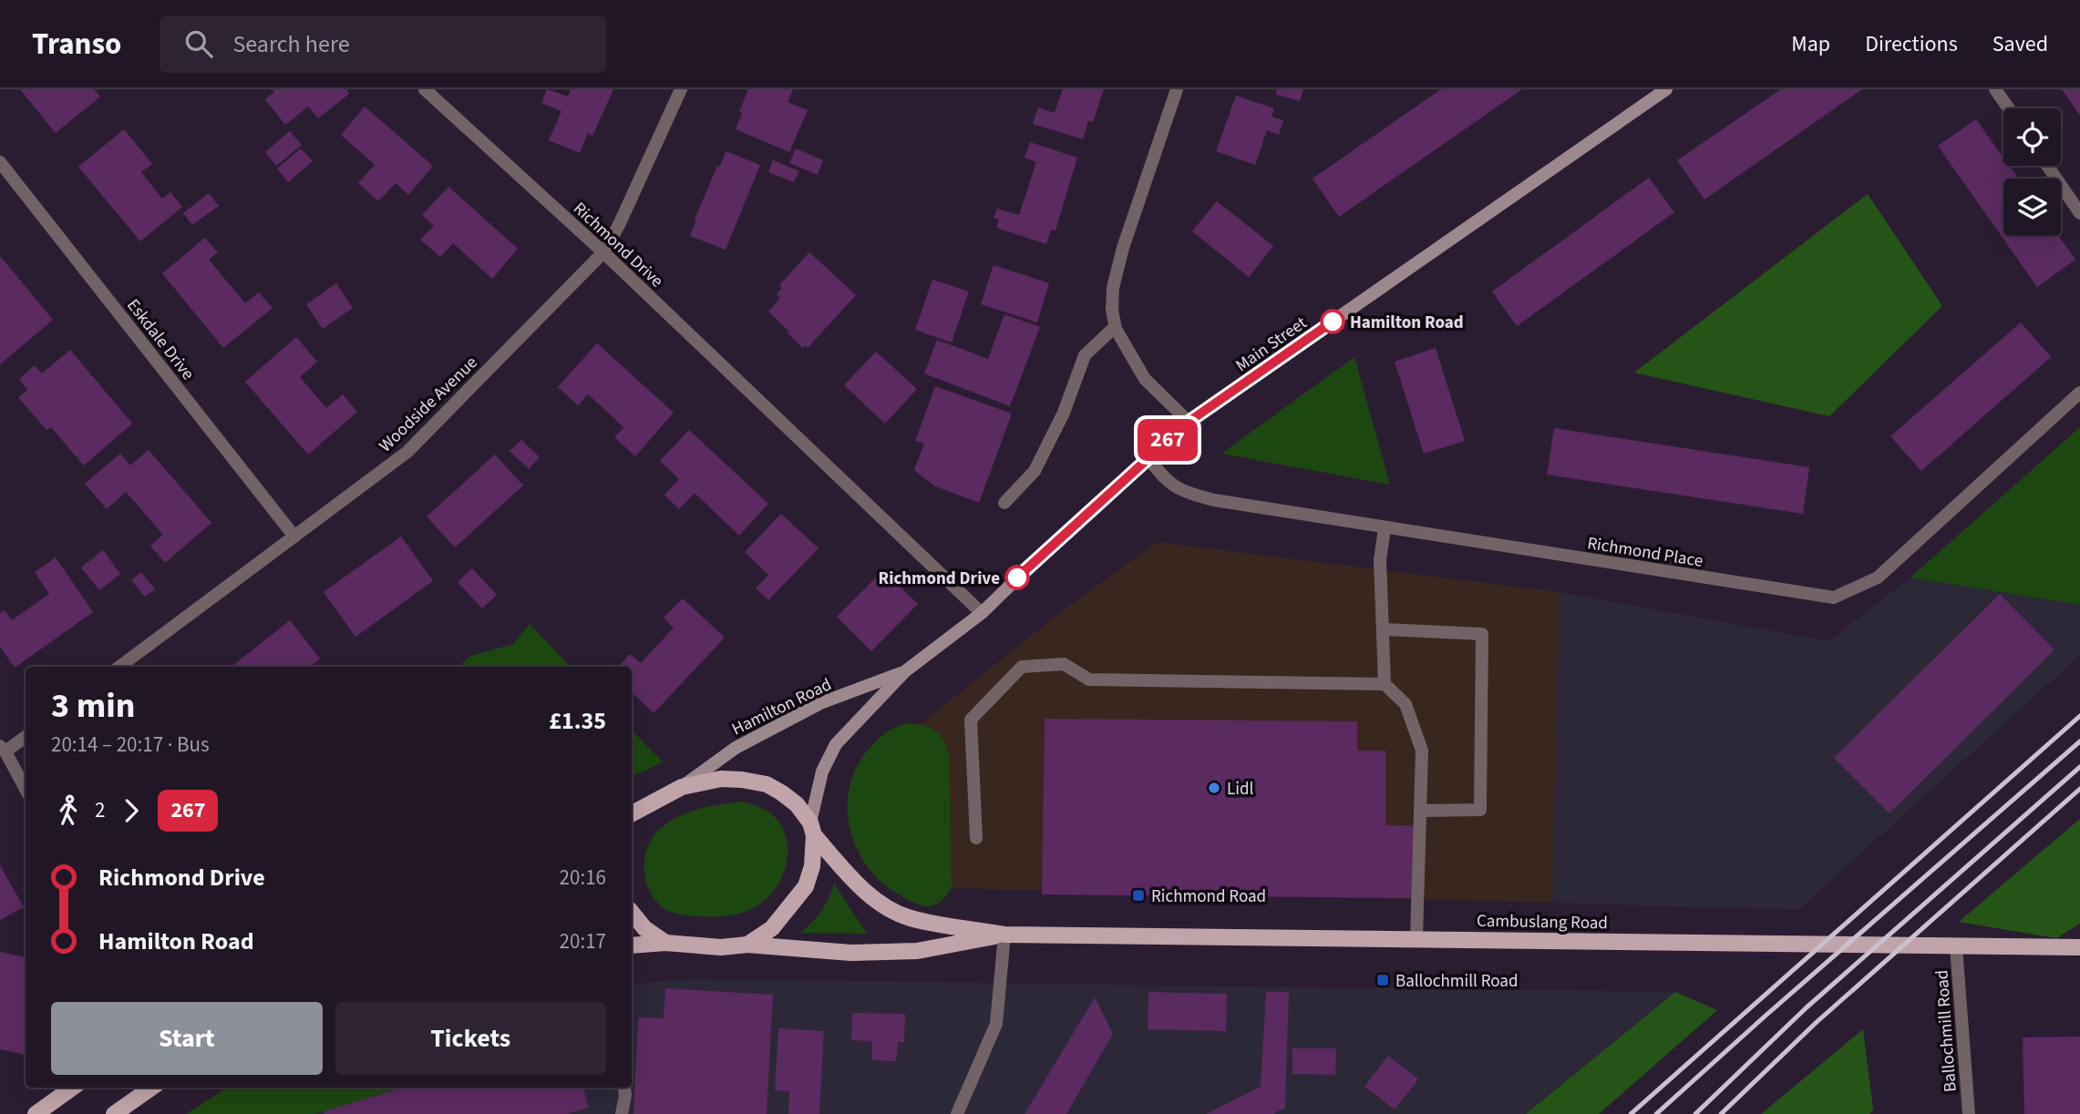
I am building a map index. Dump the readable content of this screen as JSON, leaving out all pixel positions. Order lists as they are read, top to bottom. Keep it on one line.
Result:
{"streets":{"main road":["Main Street","Hamilton Road","Cambuslang Road"],"street":["Richmond Drive","Eskdale Drive","Woodside Avenue","Richmond Place","Ballochmill Road"]},"crossings":[["Richmond Drive","Main Street"],["Richmond Drive","Woodside Avenue"],["Richmond Drive","Hamilton Road"],["Eskdale Drive","Woodside Avenue"],["Main Street","Richmond Place"],["Main Street","Hamilton Road"],["Cambuslang Road","Ballochmill Road"]],"places":{"other":["Hamilton Road","Richmond Drive","Lidl"],"transit":["Richmond Road","Ballochmill Road"]},"lines":["bus line 267"],"page":{"header":"Transo","search":"Search here","nav":["Map","Directions","Saved"],"on_map":"267","heading":["3 min","20:14 – 20:17 · Bus","£1.35"],"legs":["2","267"],"list":[{"name":"Richmond Drive","value":"20:16"},{"name":"Hamilton Road","value":"20:17"}],"buttons":["Start","Tickets"]}}
